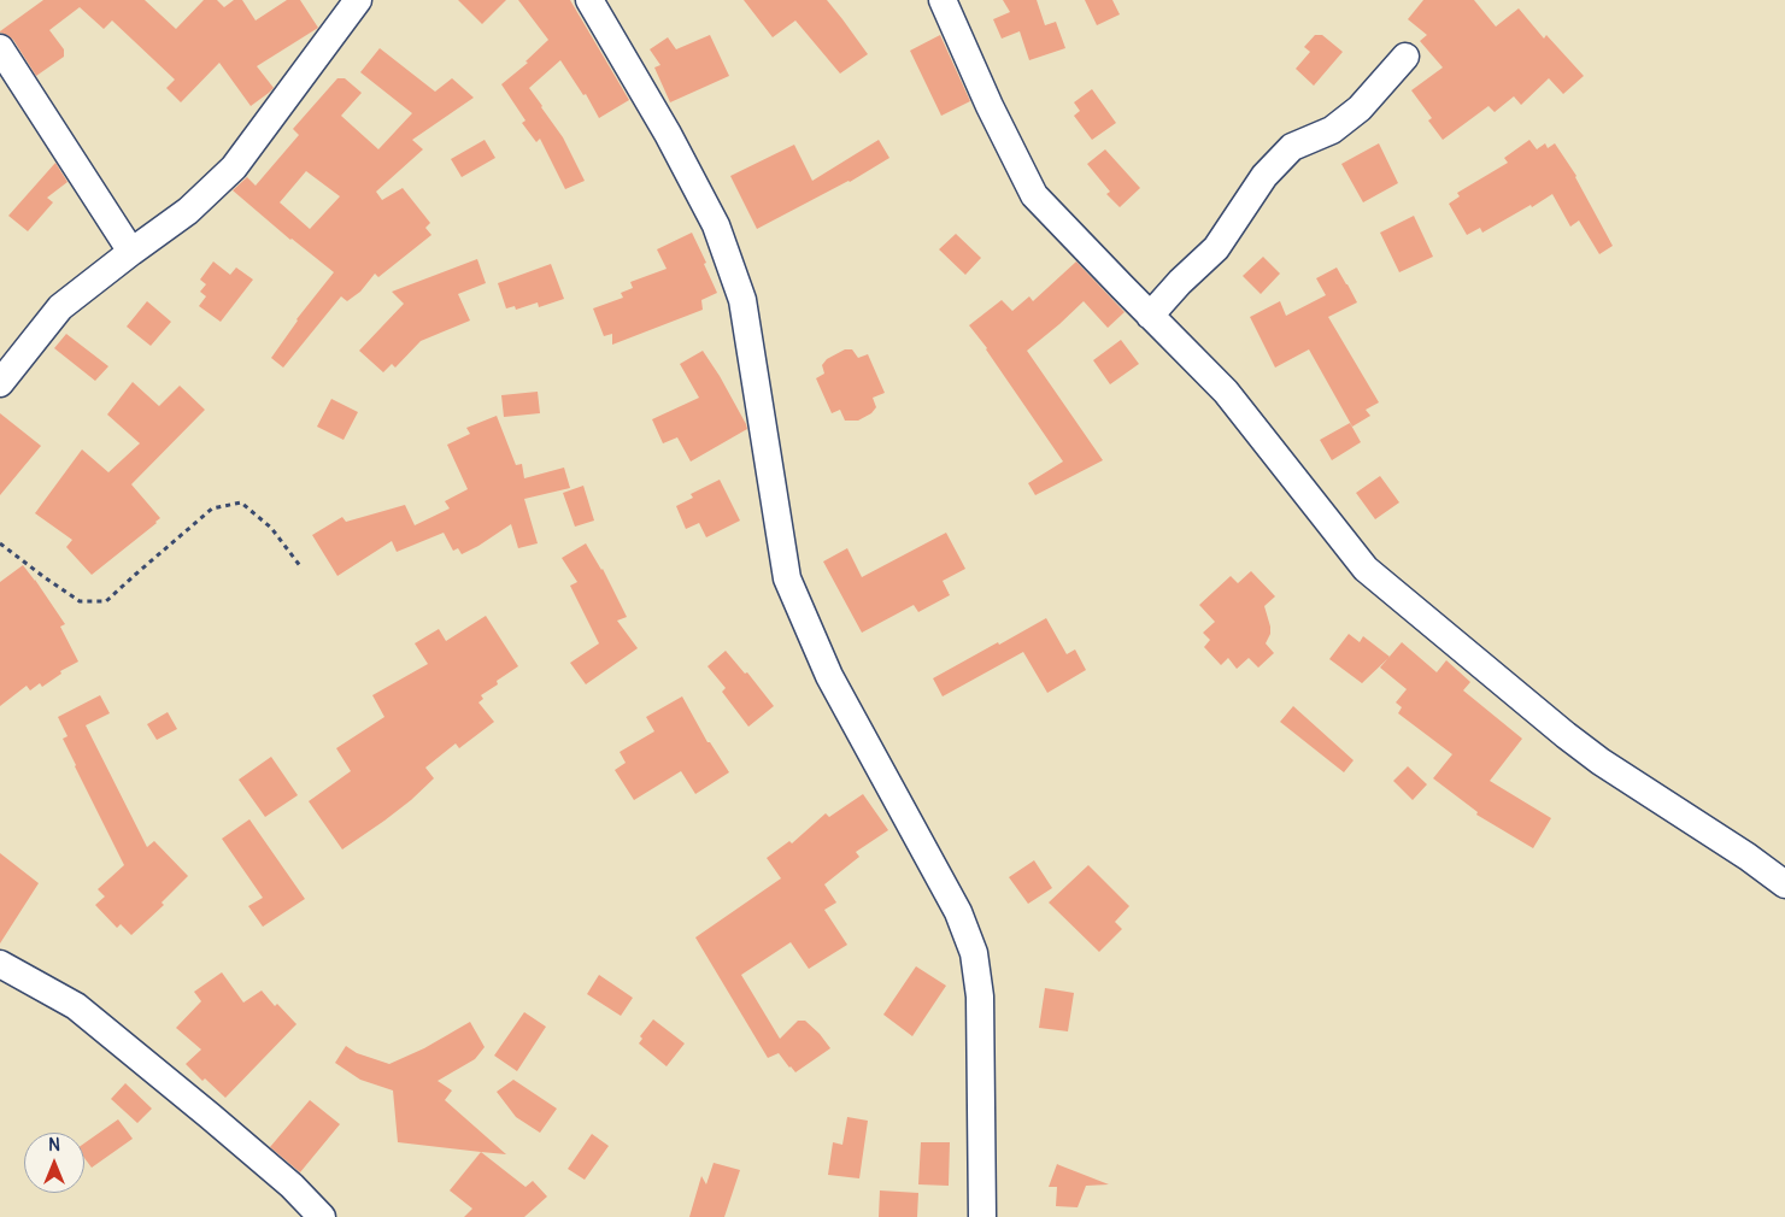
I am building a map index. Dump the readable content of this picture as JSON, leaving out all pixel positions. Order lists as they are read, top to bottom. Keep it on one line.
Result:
{"north":"top"}
